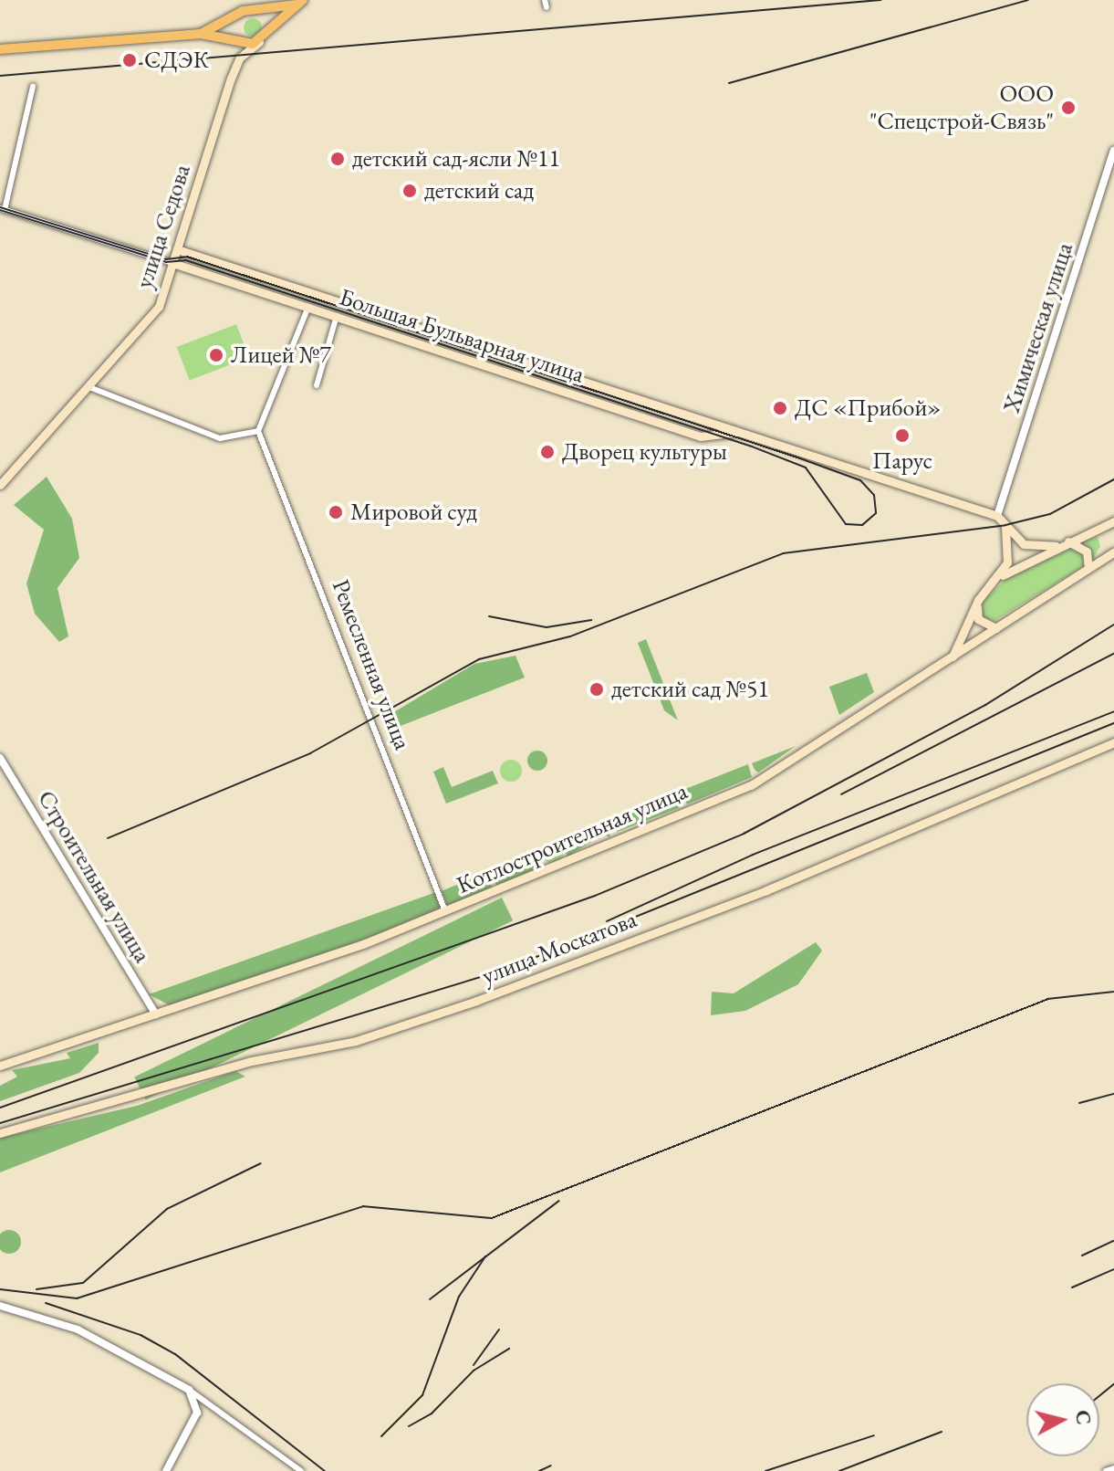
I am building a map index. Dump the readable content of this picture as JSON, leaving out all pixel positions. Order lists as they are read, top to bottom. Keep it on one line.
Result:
{"streets":{"main road":["улица Седова","Большая Бульварная улица","Котлостроительная улица","улица Москатова"],"street":["Химическая улица","Ремесленная улица","Строительная улица"]},"crossings":[["улица Седова","Большая Бульварная улица"],["Химическая улица","Большая Бульварная улица"],["Ремесленная улица","Котлостроительная улица"],["Котлостроительная улица","Строительная улица"]],"places":["СДЭК","ООО \"Спецстрой-Связь\"","детский сад-ясли №11","детский сад","Лицей №7","ДC «Прибой»","Парус","Дворец культуры","Мировой суд","детский сад №51"],"north":"right"}
